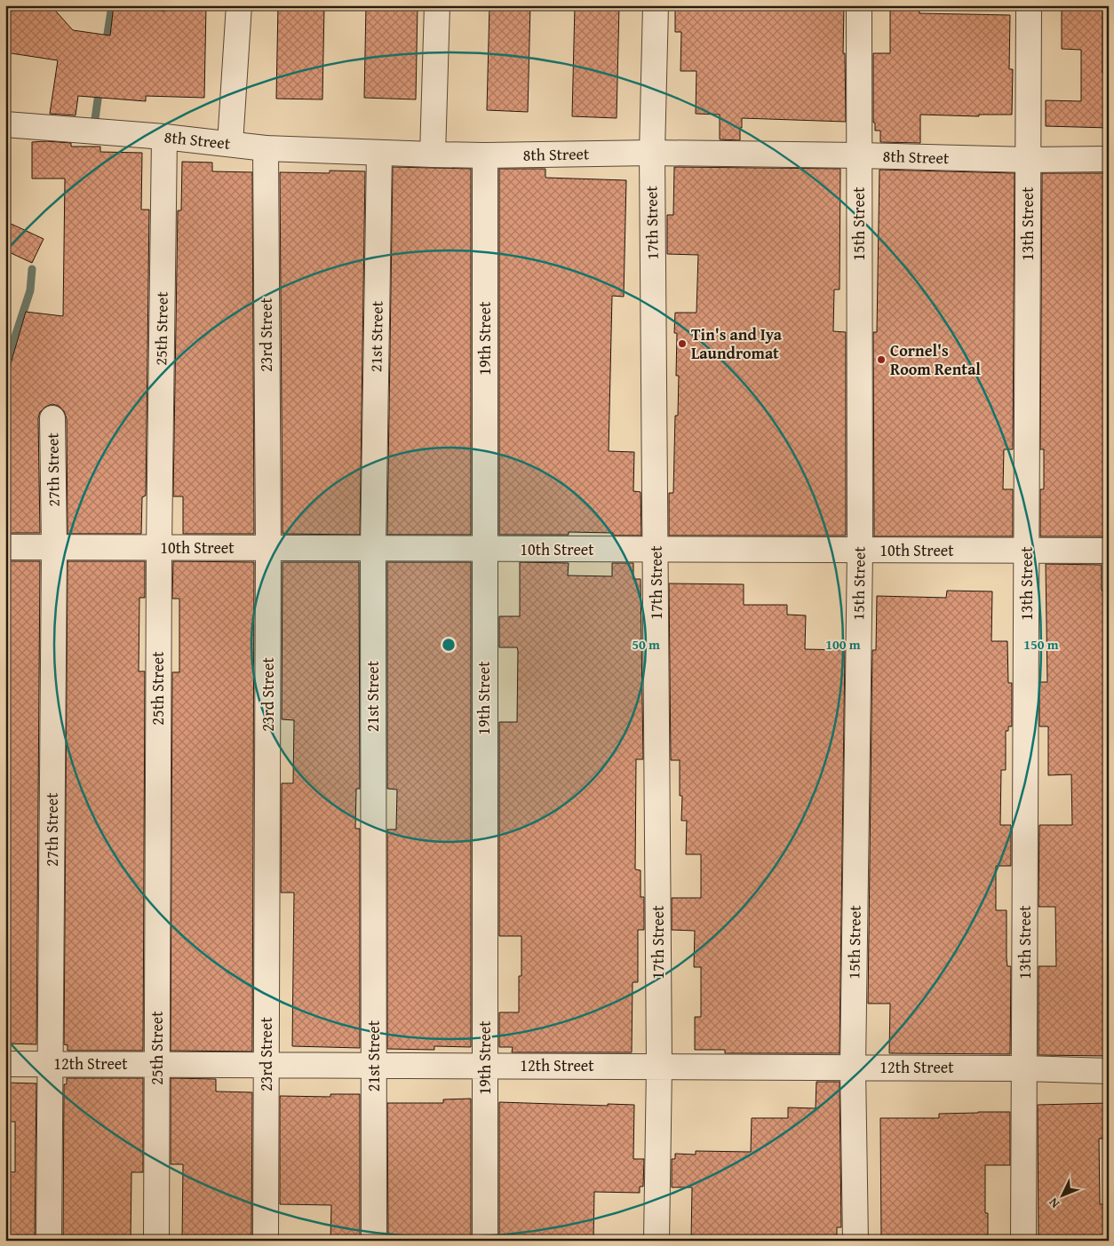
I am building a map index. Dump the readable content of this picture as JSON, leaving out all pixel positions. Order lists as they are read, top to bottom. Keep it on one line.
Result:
{"streets":{"street":["8th Street","17th Street","15th Street","13th Street","25th Street","23rd Street","21st Street","19th Street","27th Street","10th Street","12th Street"]},"crossings":[["8th Street","17th Street"],["8th Street","15th Street"],["8th Street","13th Street"],["8th Street","25th Street"],["8th Street","23rd Street"],["8th Street","21st Street"],["8th Street","19th Street"],["17th Street","10th Street"],["17th Street","12th Street"],["15th Street","10th Street"],["15th Street","12th Street"],["13th Street","10th Street"],["13th Street","12th Street"],["25th Street","10th Street"],["25th Street","12th Street"],["23rd Street","10th Street"],["23rd Street","12th Street"],["21st Street","10th Street"],["21st Street","12th Street"],["19th Street","10th Street"],["19th Street","12th Street"],["27th Street","10th Street"],["27th Street","12th Street"]],"places":["Tin's and Iya Laundromat","Cornel's Room Rental"],"north":"bottom left","rings":["50 m","100 m","150 m"]}
